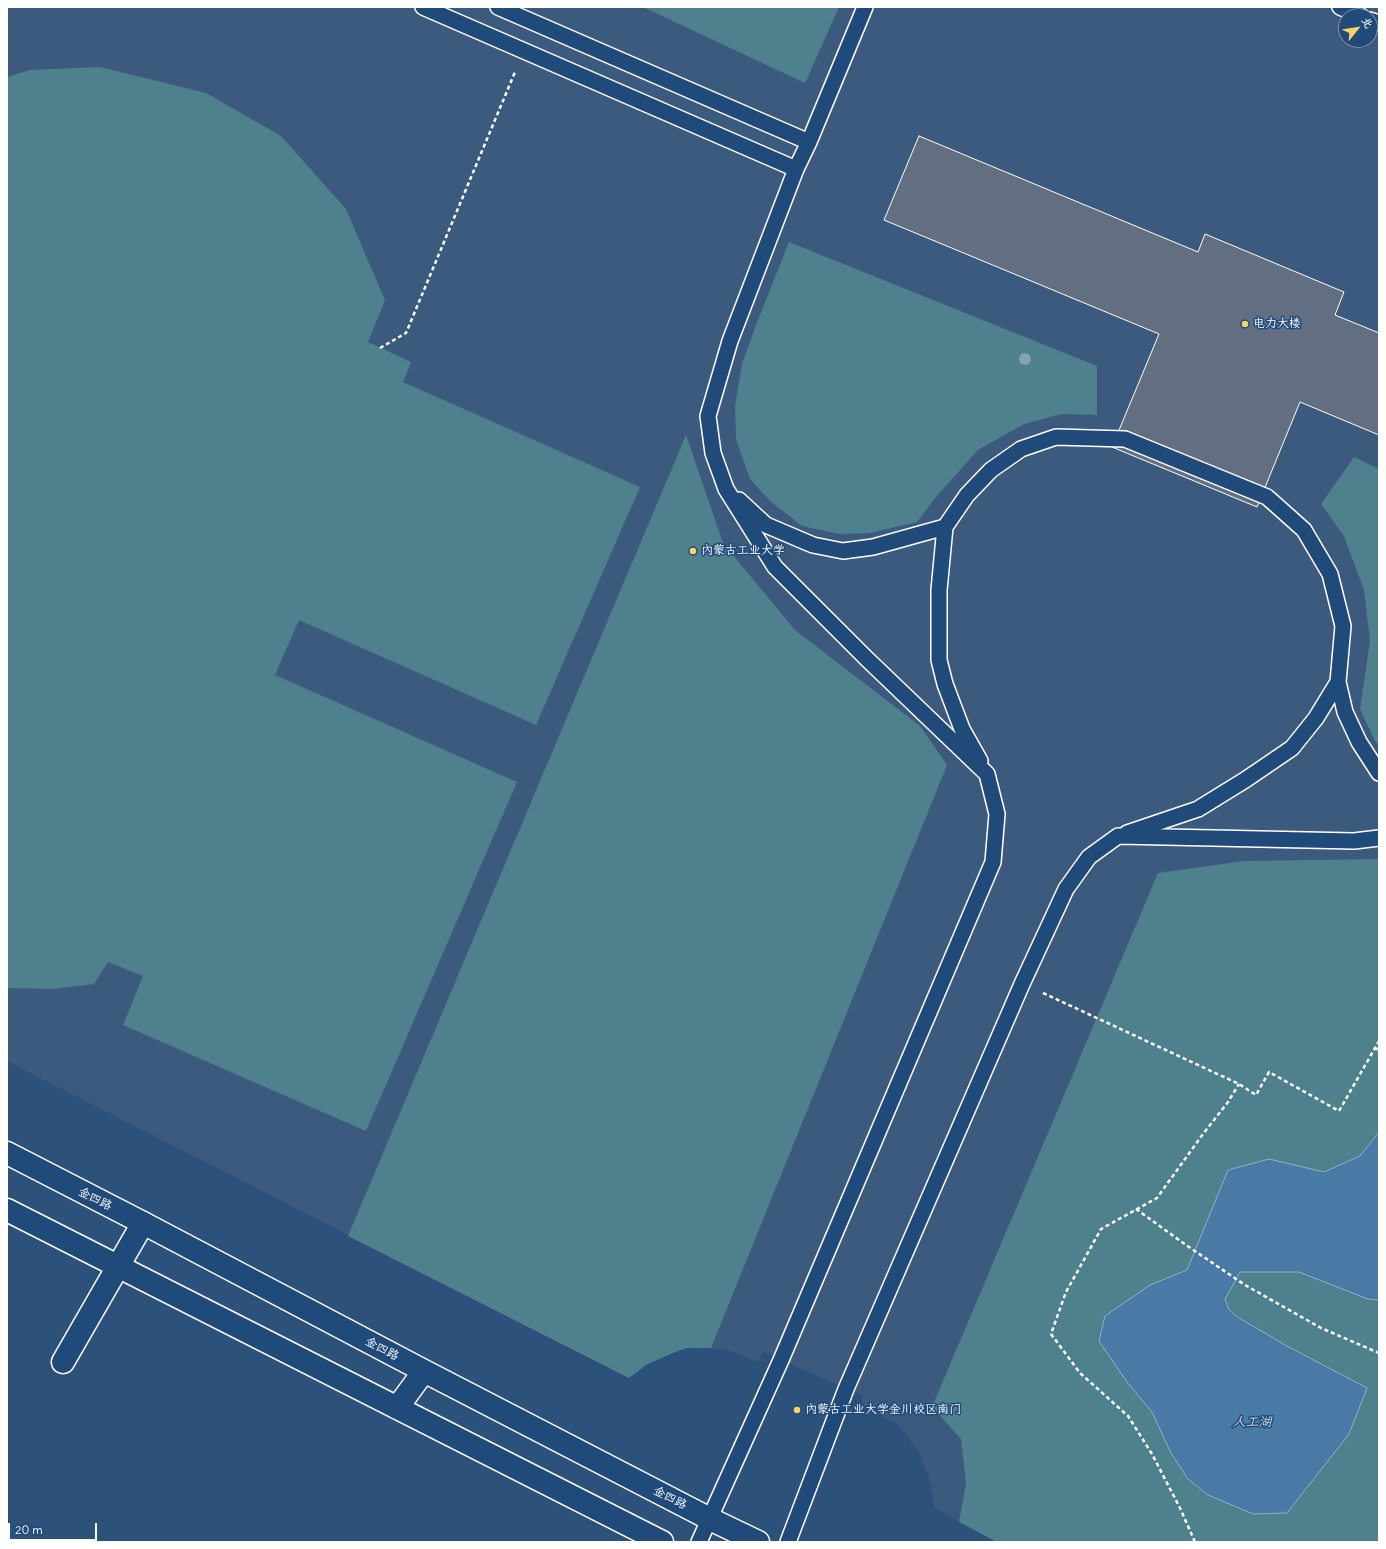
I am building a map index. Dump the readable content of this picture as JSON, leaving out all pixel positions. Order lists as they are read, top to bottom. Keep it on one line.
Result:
{"streets":{"street":["金四路"]},"water":["人工湖"],"places":["电力大楼","内蒙古工业大学","内蒙古工业大学金川校区南门"],"scale_bar":"20 m","north":"top right"}
